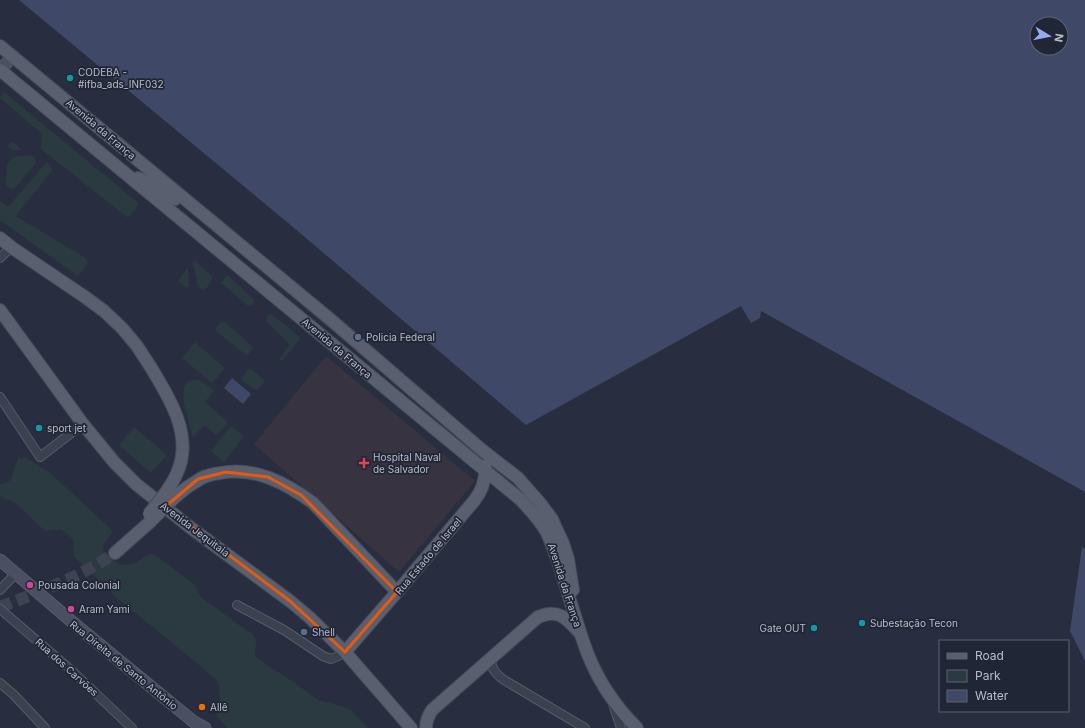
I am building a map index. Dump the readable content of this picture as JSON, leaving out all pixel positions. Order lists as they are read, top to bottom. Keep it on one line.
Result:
{"streets":{"main road":["Avenida da França","Avenida Jequitaia","Rua Estado de Israel"],"street":["Rua Direita de Santo Antônio","Rua dos Carvões"]},"crossings":[["Avenida da França","Rua Estado de Israel"],["Avenida Jequitaia","Rua Estado de Israel"]],"places":{"other":["CODEBA - #ifba_ads_INF032","Policia Federal","sport jet","Pousada Colonial","Aram Yami","Subestação Tecon","Gate OUT","Shell","Allê"],"health":["Hospital Naval de Salvador"]},"legend":["Road","Park","Water"],"north":"right"}
